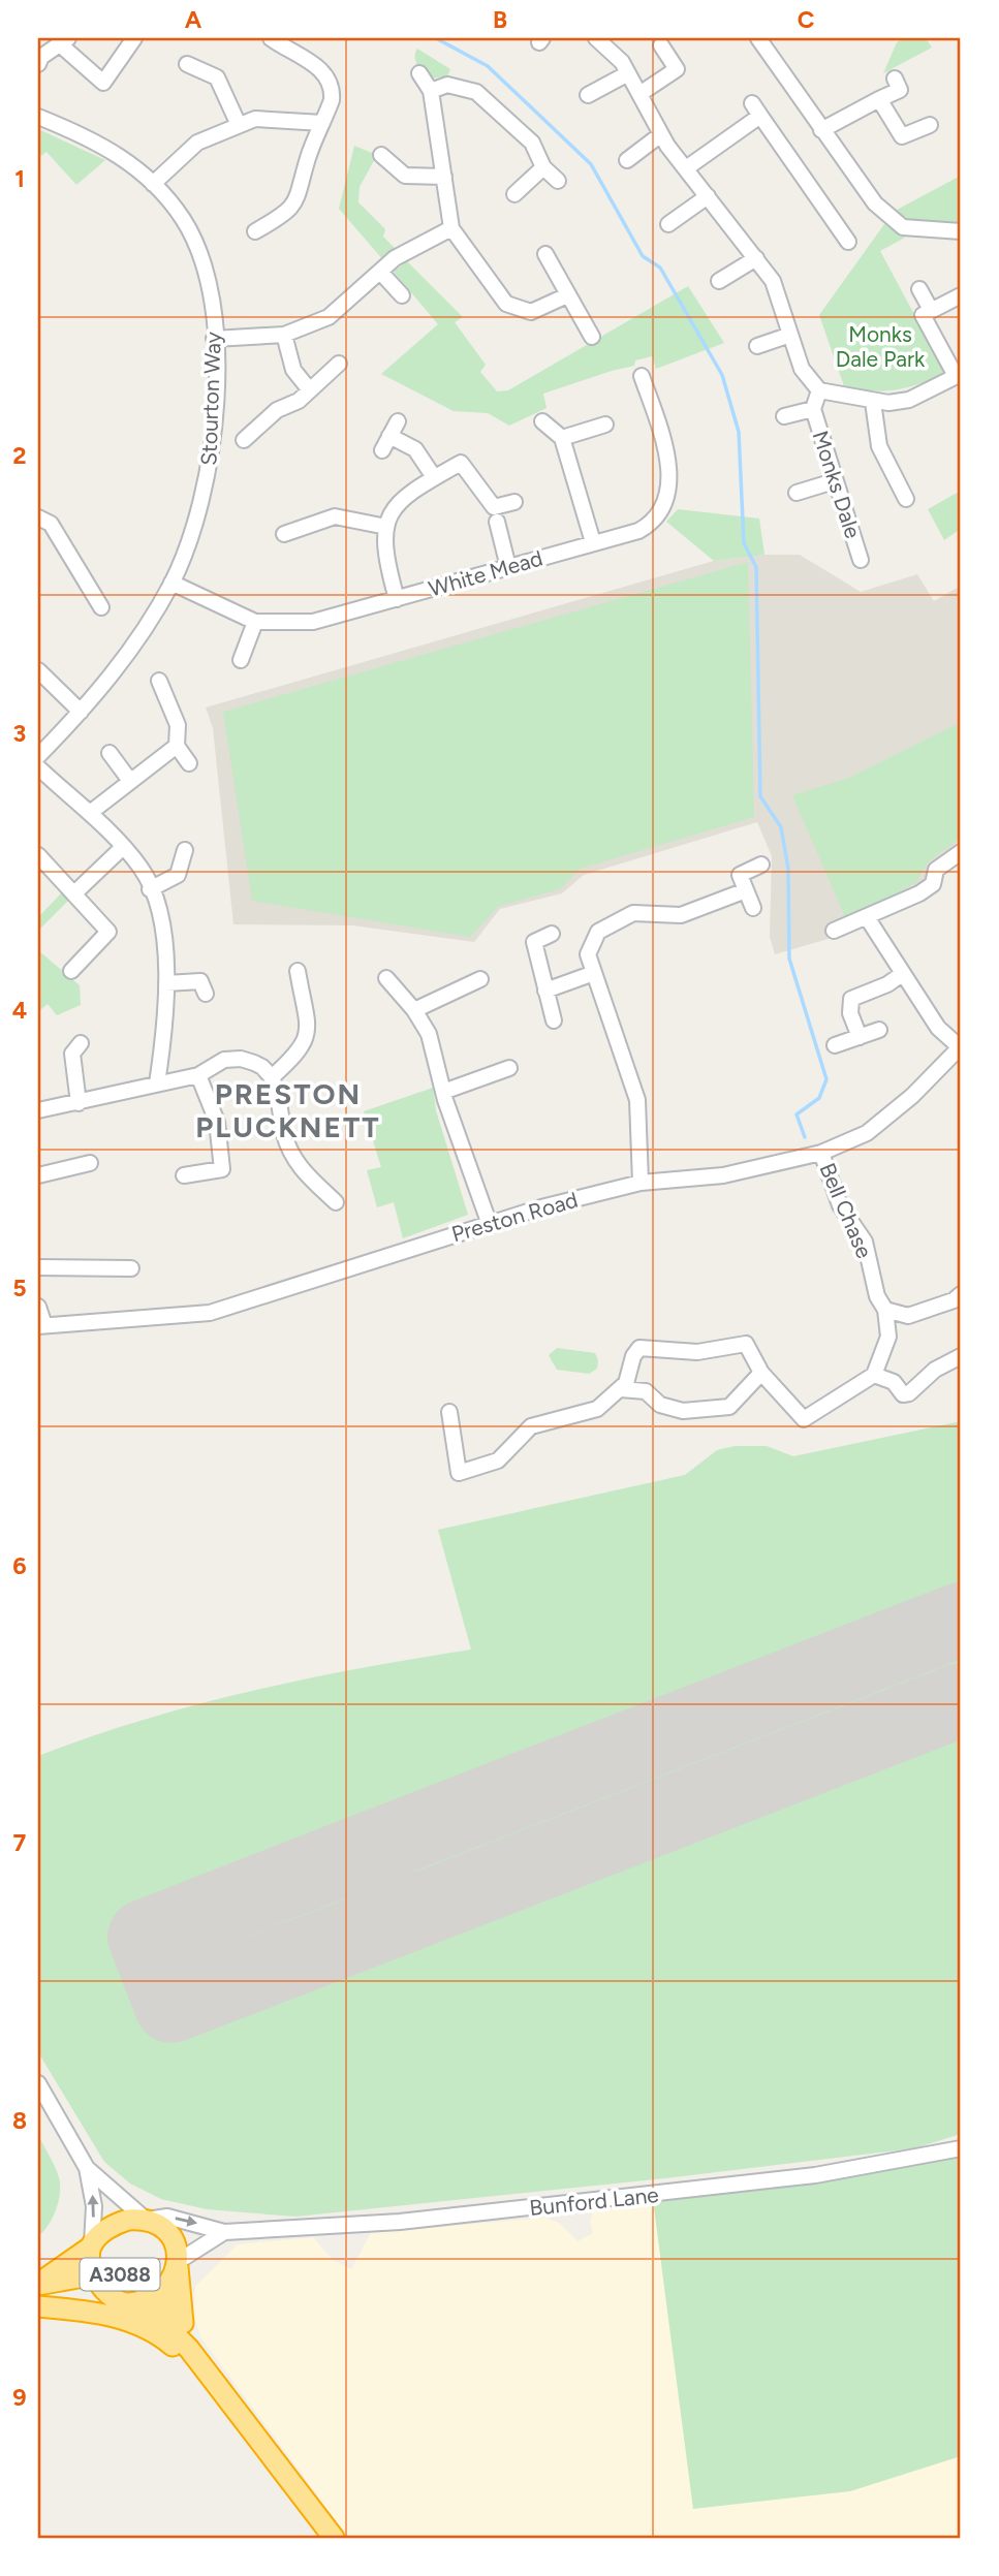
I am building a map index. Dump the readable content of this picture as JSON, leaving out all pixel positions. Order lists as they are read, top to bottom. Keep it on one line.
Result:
{"streets":{"highway":["A3088"],"street":["Stourton Way","Monks Dale","White Mead","Bell Chase","Preston Road","Bunford Lane"]},"crossings":[["Stourton Way","White Mead"],["Bell Chase","Preston Road"],["Bunford Lane","A3088"]],"districts":["PRESTON PLUCKNETT"],"parks":["Monks Dale Park"],"grid":{"columns":["A","B","C"],"rows":["1","2","3","4","5","6","7","8","9"]}}
